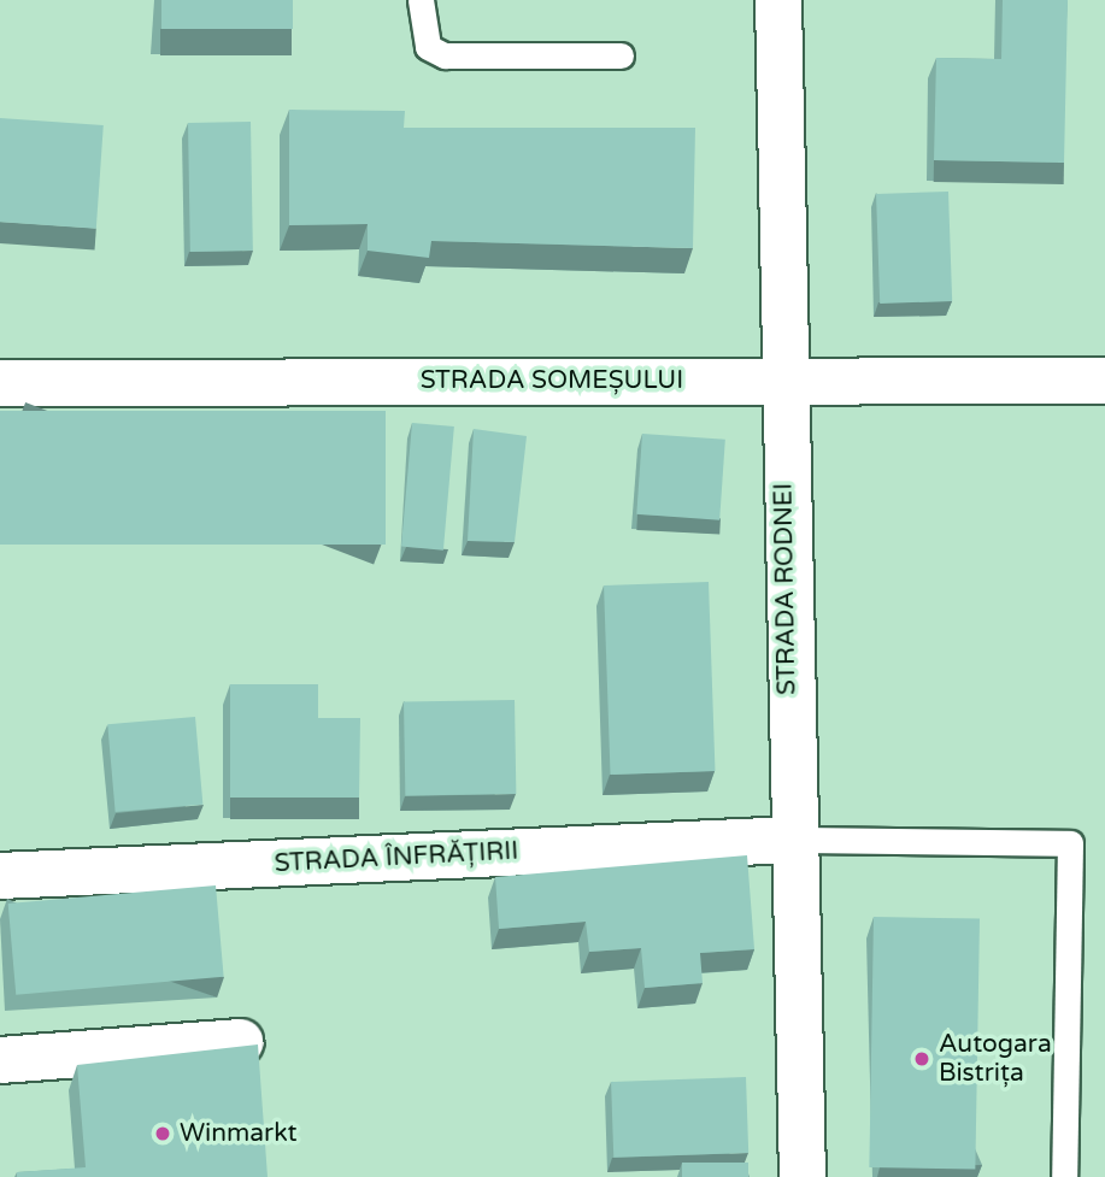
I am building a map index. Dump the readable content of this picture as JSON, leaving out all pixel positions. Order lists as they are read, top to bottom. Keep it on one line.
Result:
{"streets":{"street":["STRADA SOMEȘULUI","STRADA RODNEI","STRADA ÎNFRĂȚIRII"]},"crossings":[["STRADA SOMEȘULUI","STRADA RODNEI"],["STRADA RODNEI","STRADA ÎNFRĂȚIRII"]],"places":["Autogara Bistrița","Winmarkt"]}
